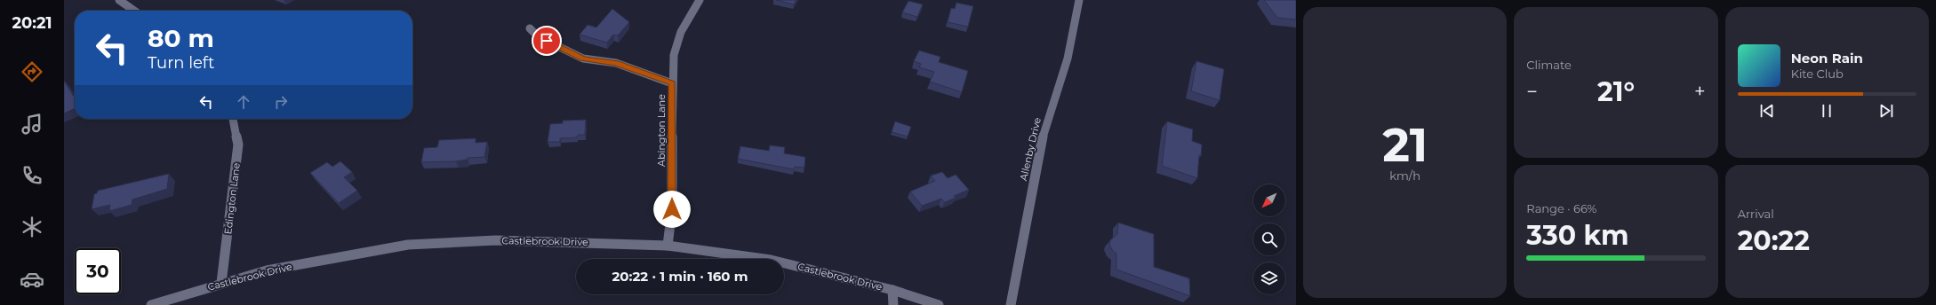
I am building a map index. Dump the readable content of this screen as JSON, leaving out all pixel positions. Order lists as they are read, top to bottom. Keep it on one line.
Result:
{"streets":{"street":["Abington Lane","Allenby Drive","Edington Lane","Castlebrook Drive"]},"crossings":[["Abington Lane","Castlebrook Drive"],["Edington Lane","Castlebrook Drive"]],"north":"bottom left","page":{"tabs":"20:21","tile":[["21","km/h"],"Climate",["Range · 66%","330 km"],["Arrival","20:22"]],"turn":["80 m","Turn left"],"song":["Neon Rain","Kite Club"],"heat":["−","21°","+"],"limit":"30","trip":"20:22 · 1 min · 160 m"}}
